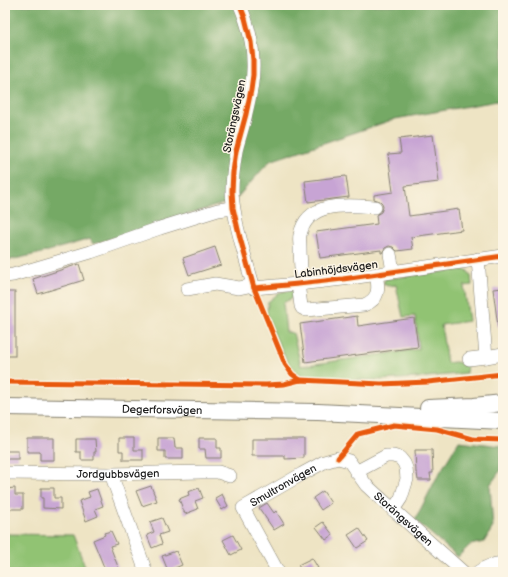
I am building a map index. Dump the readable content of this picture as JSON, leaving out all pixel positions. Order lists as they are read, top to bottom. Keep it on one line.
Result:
{"streets":{"main road":["Degerforsvägen"],"street":["Storängsvägen","Labinhöjdsvägen","Jordgubbsvägen","Smultronvägen"]},"crossings":[["Storängsvägen","Smultronvägen"]]}
